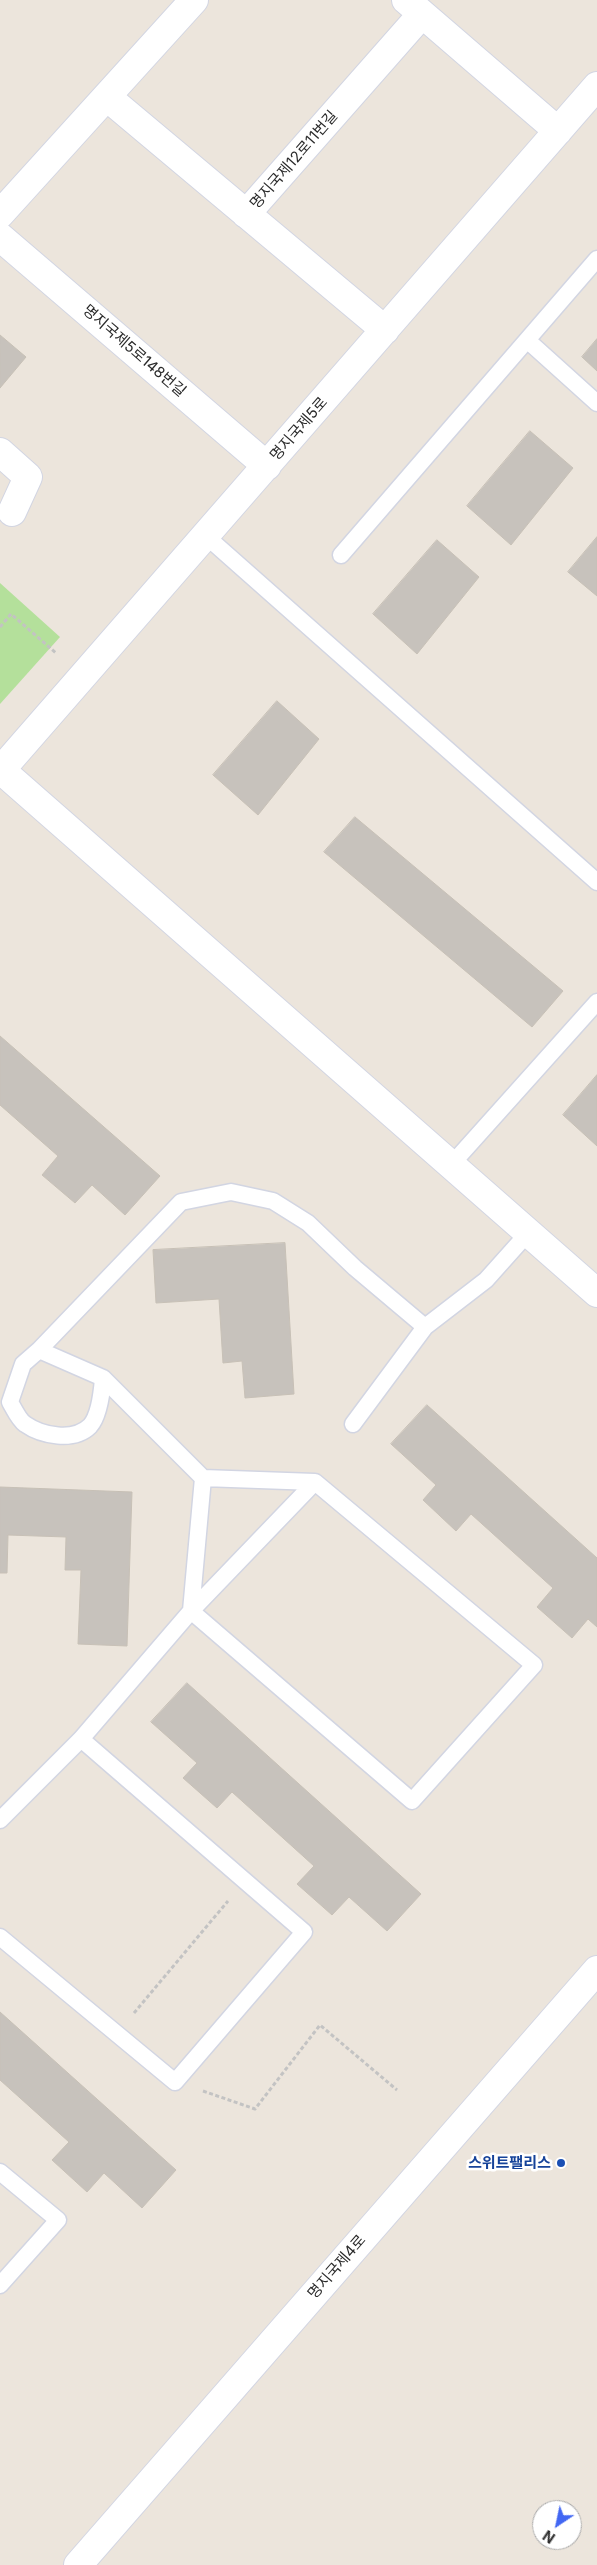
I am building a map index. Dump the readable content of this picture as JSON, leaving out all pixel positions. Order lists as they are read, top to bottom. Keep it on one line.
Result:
{"streets":{"street":["명지국제12로11번길","명지국제5로148번길","명지국제5로","명지국제4로"]},"crossings":[["명지국제12로11번길","명지국제5로"],["명지국제5로148번길","명지국제5로"]],"places":["스위트팰리스"],"north":"bottom left"}
